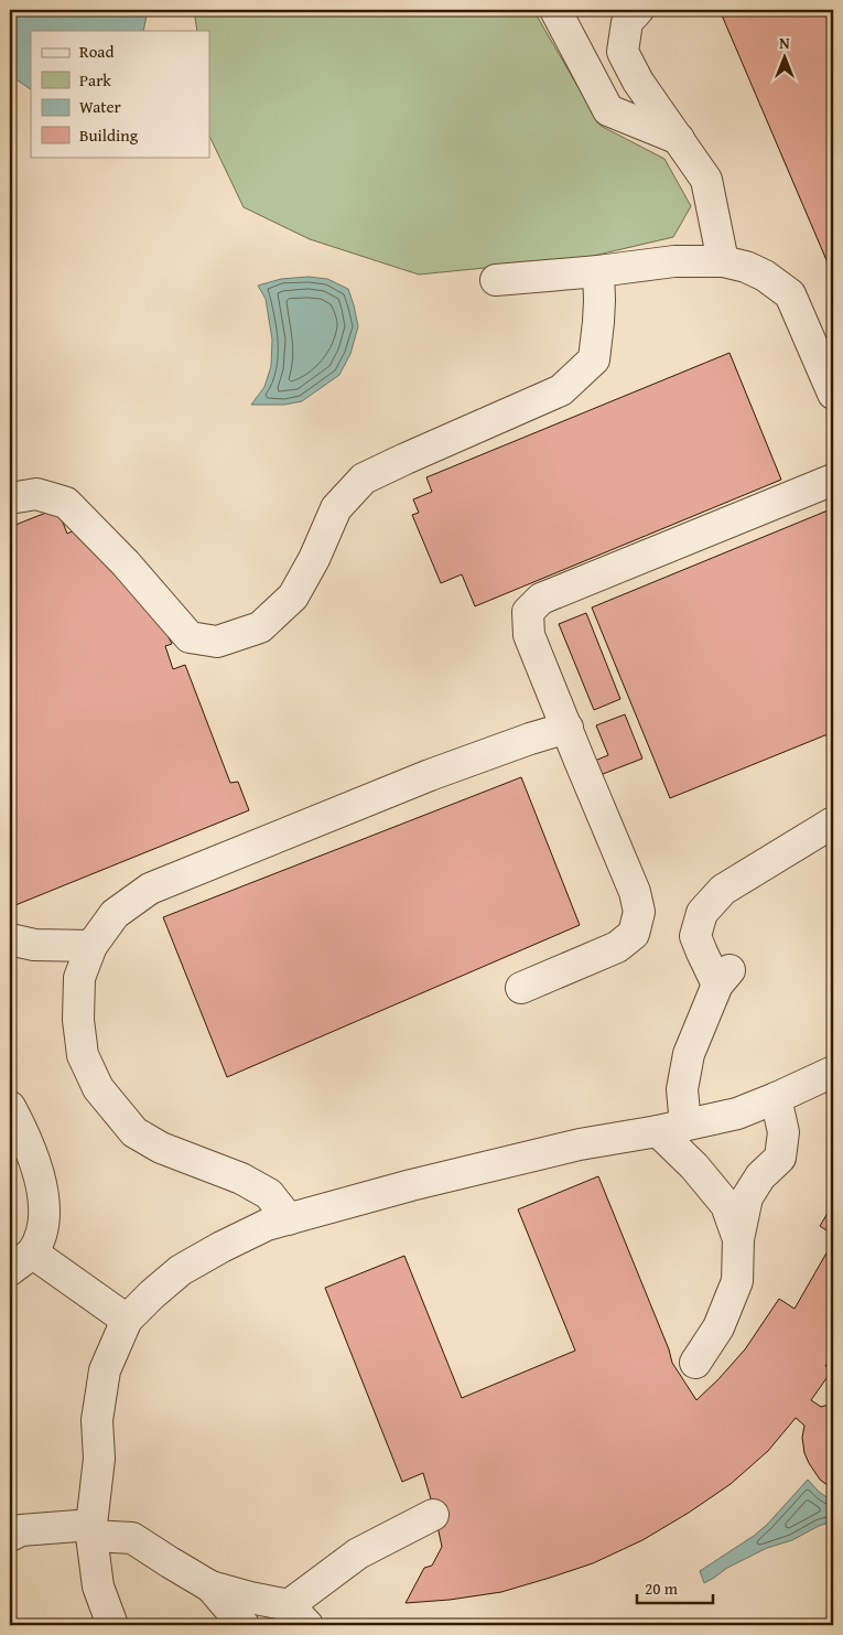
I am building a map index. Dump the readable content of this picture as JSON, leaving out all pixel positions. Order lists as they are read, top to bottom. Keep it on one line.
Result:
{"legend":["Road","Park","Water","Building"],"scale_bar":"20 m","north":"top"}
